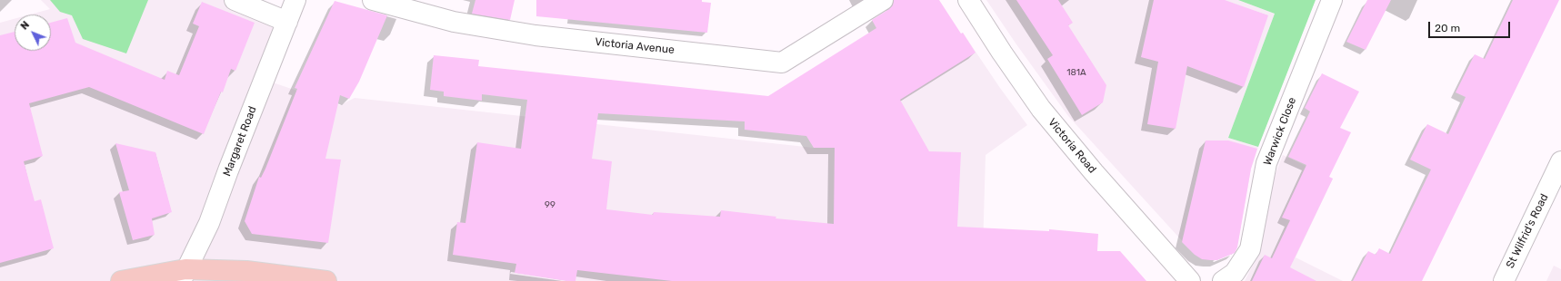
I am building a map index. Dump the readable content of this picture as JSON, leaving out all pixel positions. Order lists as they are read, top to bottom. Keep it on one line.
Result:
{"streets":{"street":["Victoria Avenue","Warwick Close","Margaret Road","Victoria Road","St Wilfrid's Road"]},"house_numbers":["181A","99"],"scale_bar":"20 m","north":"top left"}
